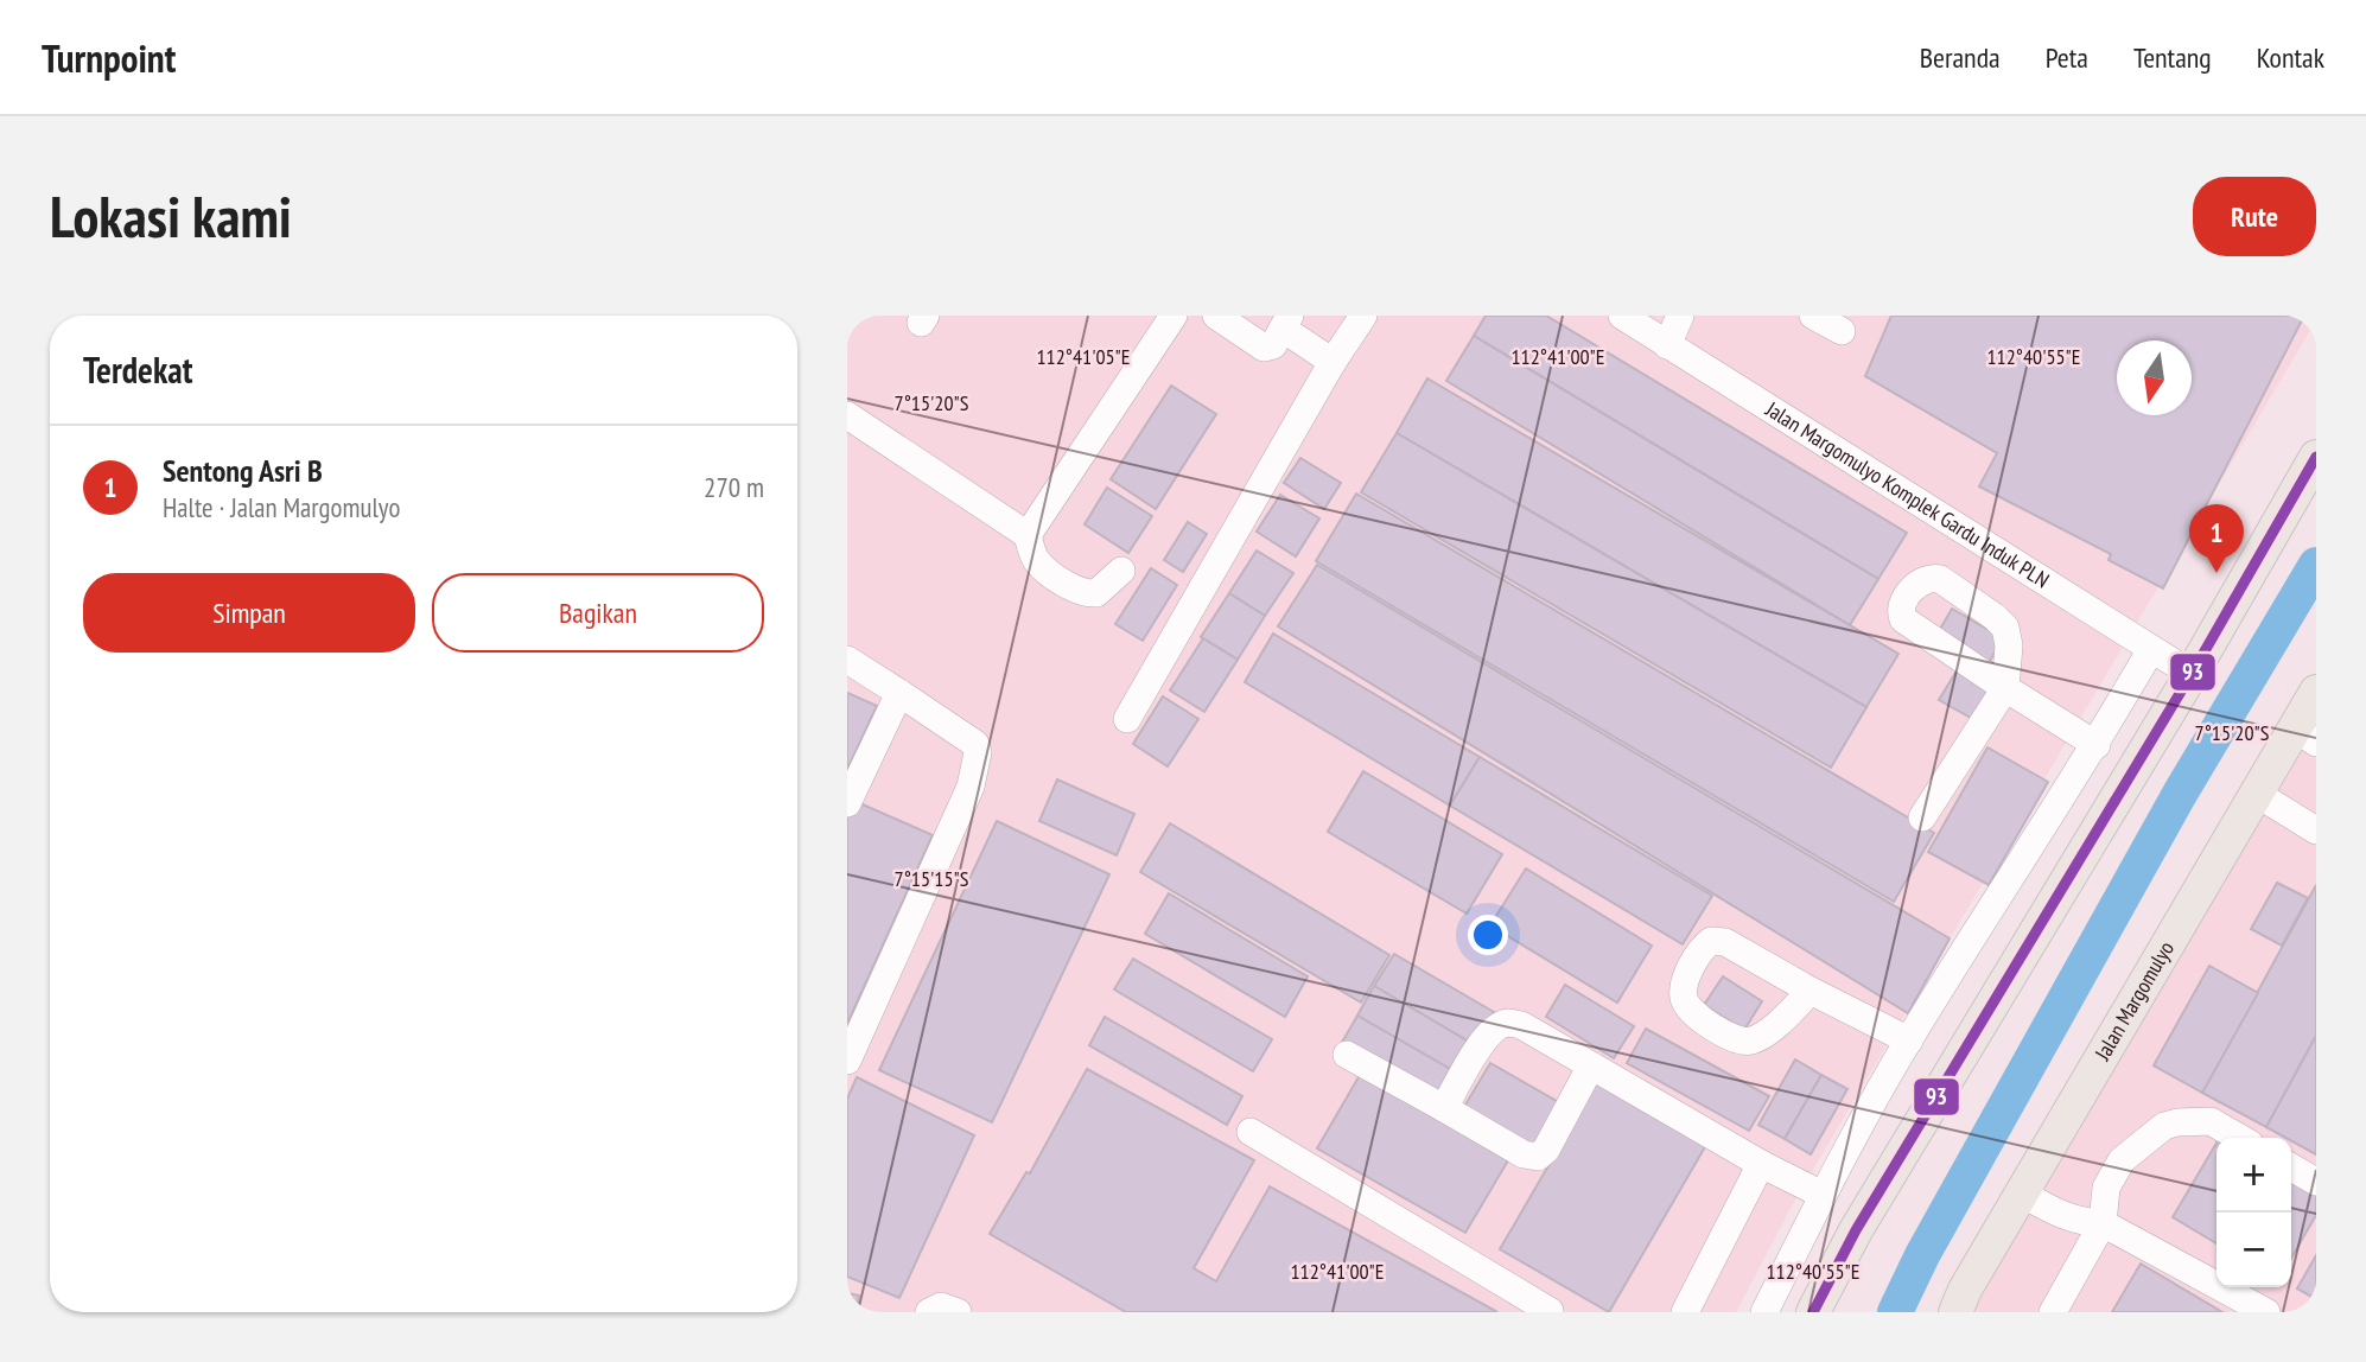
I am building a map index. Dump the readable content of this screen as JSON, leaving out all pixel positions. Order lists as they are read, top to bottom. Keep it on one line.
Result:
{"streets":{"main road":["Jalan Margomulyo"],"lane":["Jalan Margomulyo Komplek Gardu Induk PLN"]},"lines":["transit line 93"],"north":"bottom","page":{"header":"Turnpoint","nav":["Beranda","Peta","Tentang","Kontak"],"buttons":["Rute",["Simpan","Bagikan"]],"title":"Lokasi kami","heading":"Terdekat","list":[{"mark":"1","name":"Sentong Asri B","note":"Halte · Jalan Margomulyo","value":"270 m"}],"pins":"1","map_buttons":["+","−"]},"coordinates":["112°41'05\"E","112°41'00\"E","112°40'55\"E","7°15'20\"S","7°15'15\"S"]}
